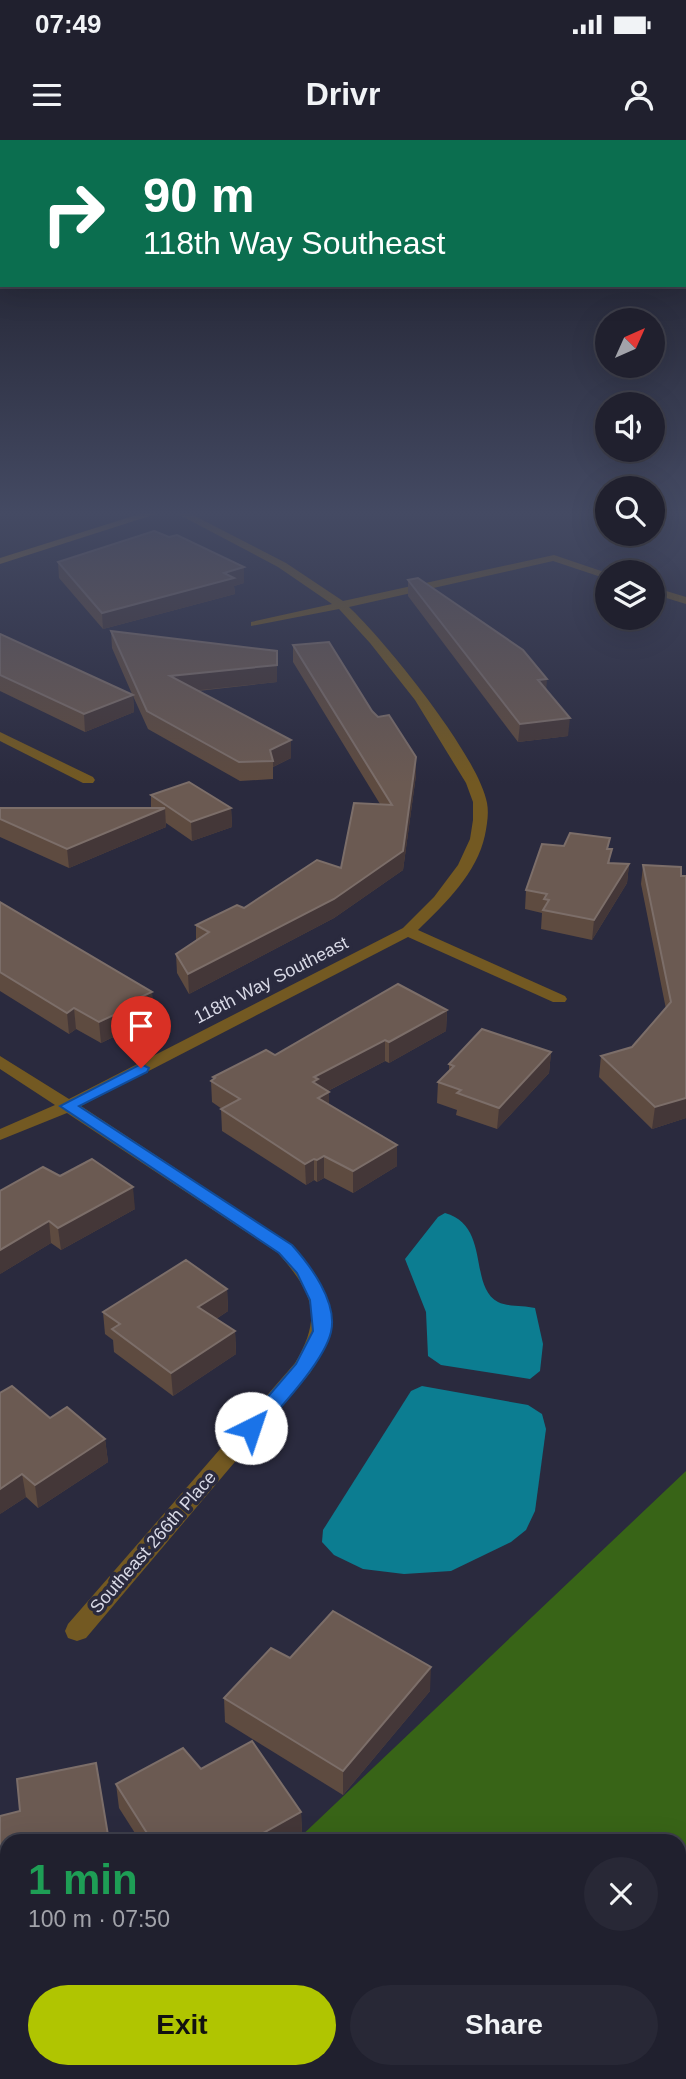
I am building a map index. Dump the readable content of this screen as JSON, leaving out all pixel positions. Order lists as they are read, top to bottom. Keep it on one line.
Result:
{"streets":{"street":["118th Way Southeast","Southeast 266th Place"]},"crossings":[["118th Way Southeast","Southeast 266th Place"]],"north":"top right","page":{"status":"07:49","header":"Drivr","turn":["90 m","118th Way Southeast"],"heading":["1 min","100 m · 07:50"],"buttons":["Exit","Share"]}}
